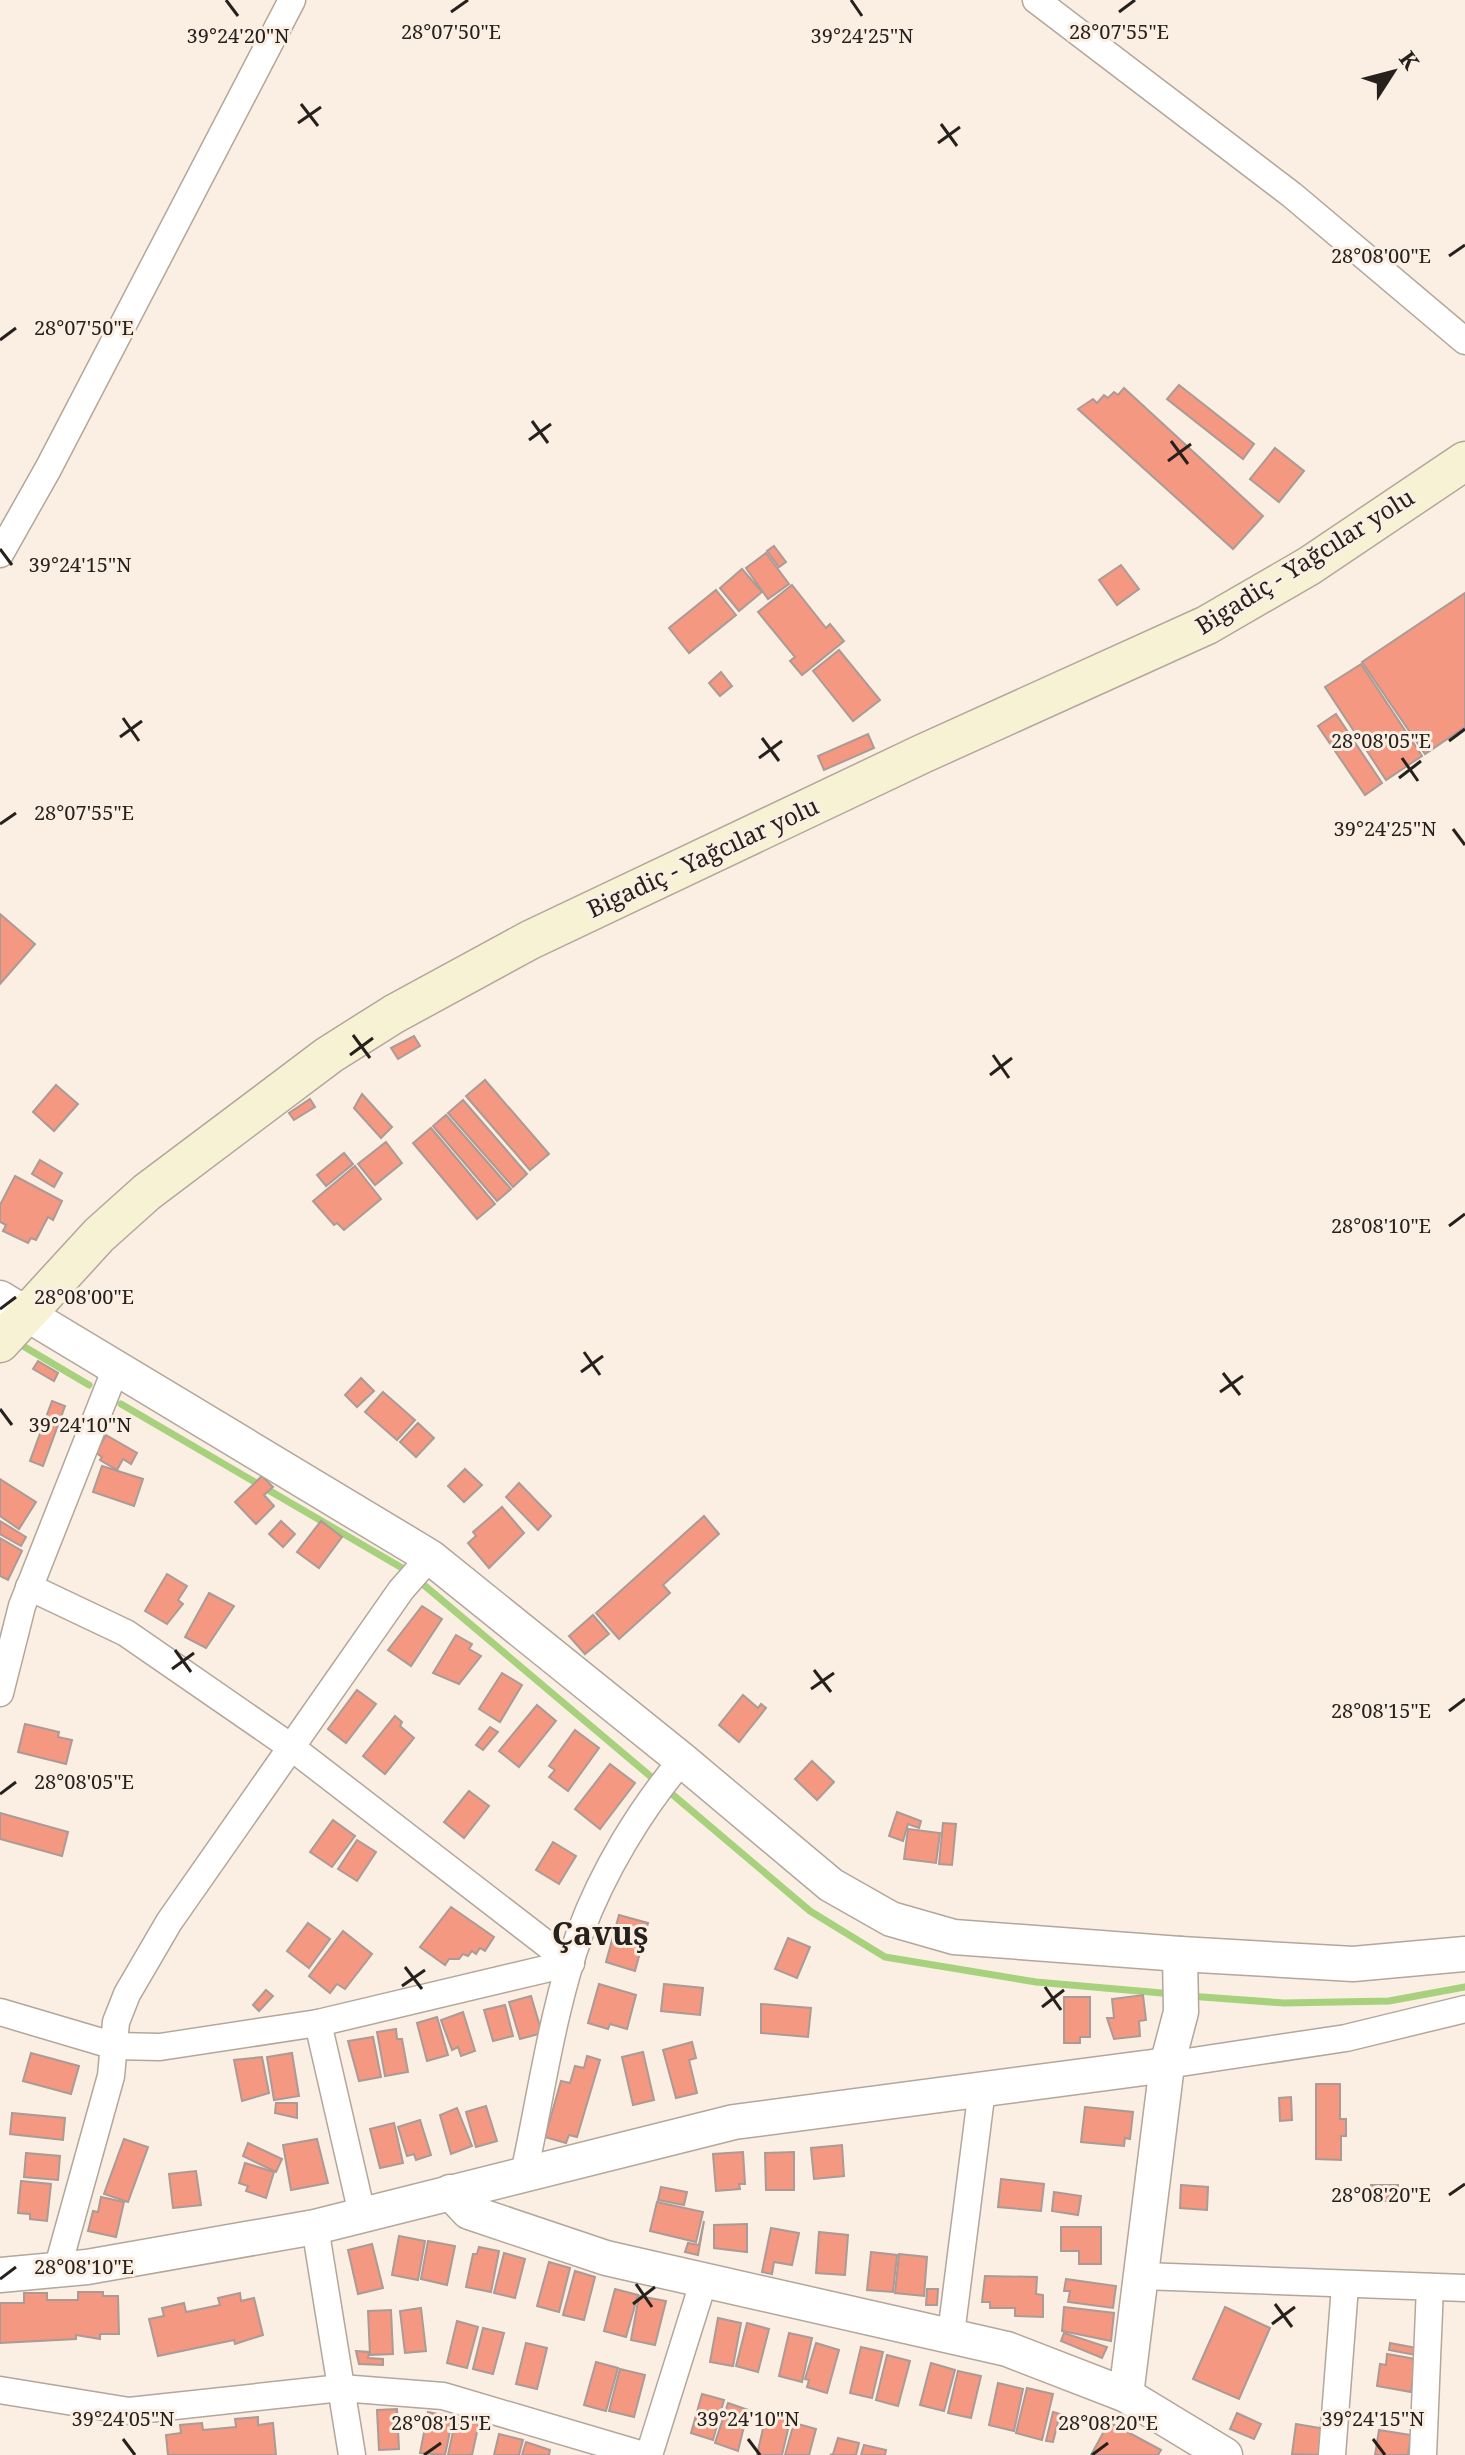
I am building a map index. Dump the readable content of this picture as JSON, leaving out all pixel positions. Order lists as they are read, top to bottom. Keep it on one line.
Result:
{"streets":{"main road":["Bigadiç - Yağcılar yolu"]},"districts":["Çavuş"],"north":"top right","coordinates":["28°07'55\"E","28°07'50\"E","39°24'20\"N","39°24'25\"N","28°08'00\"E","39°24'15\"N","28°08'05\"E","28°08'10\"E","39°24'10\"N","28°08'15\"E","28°08'20\"E","39°24'05\"N"]}
